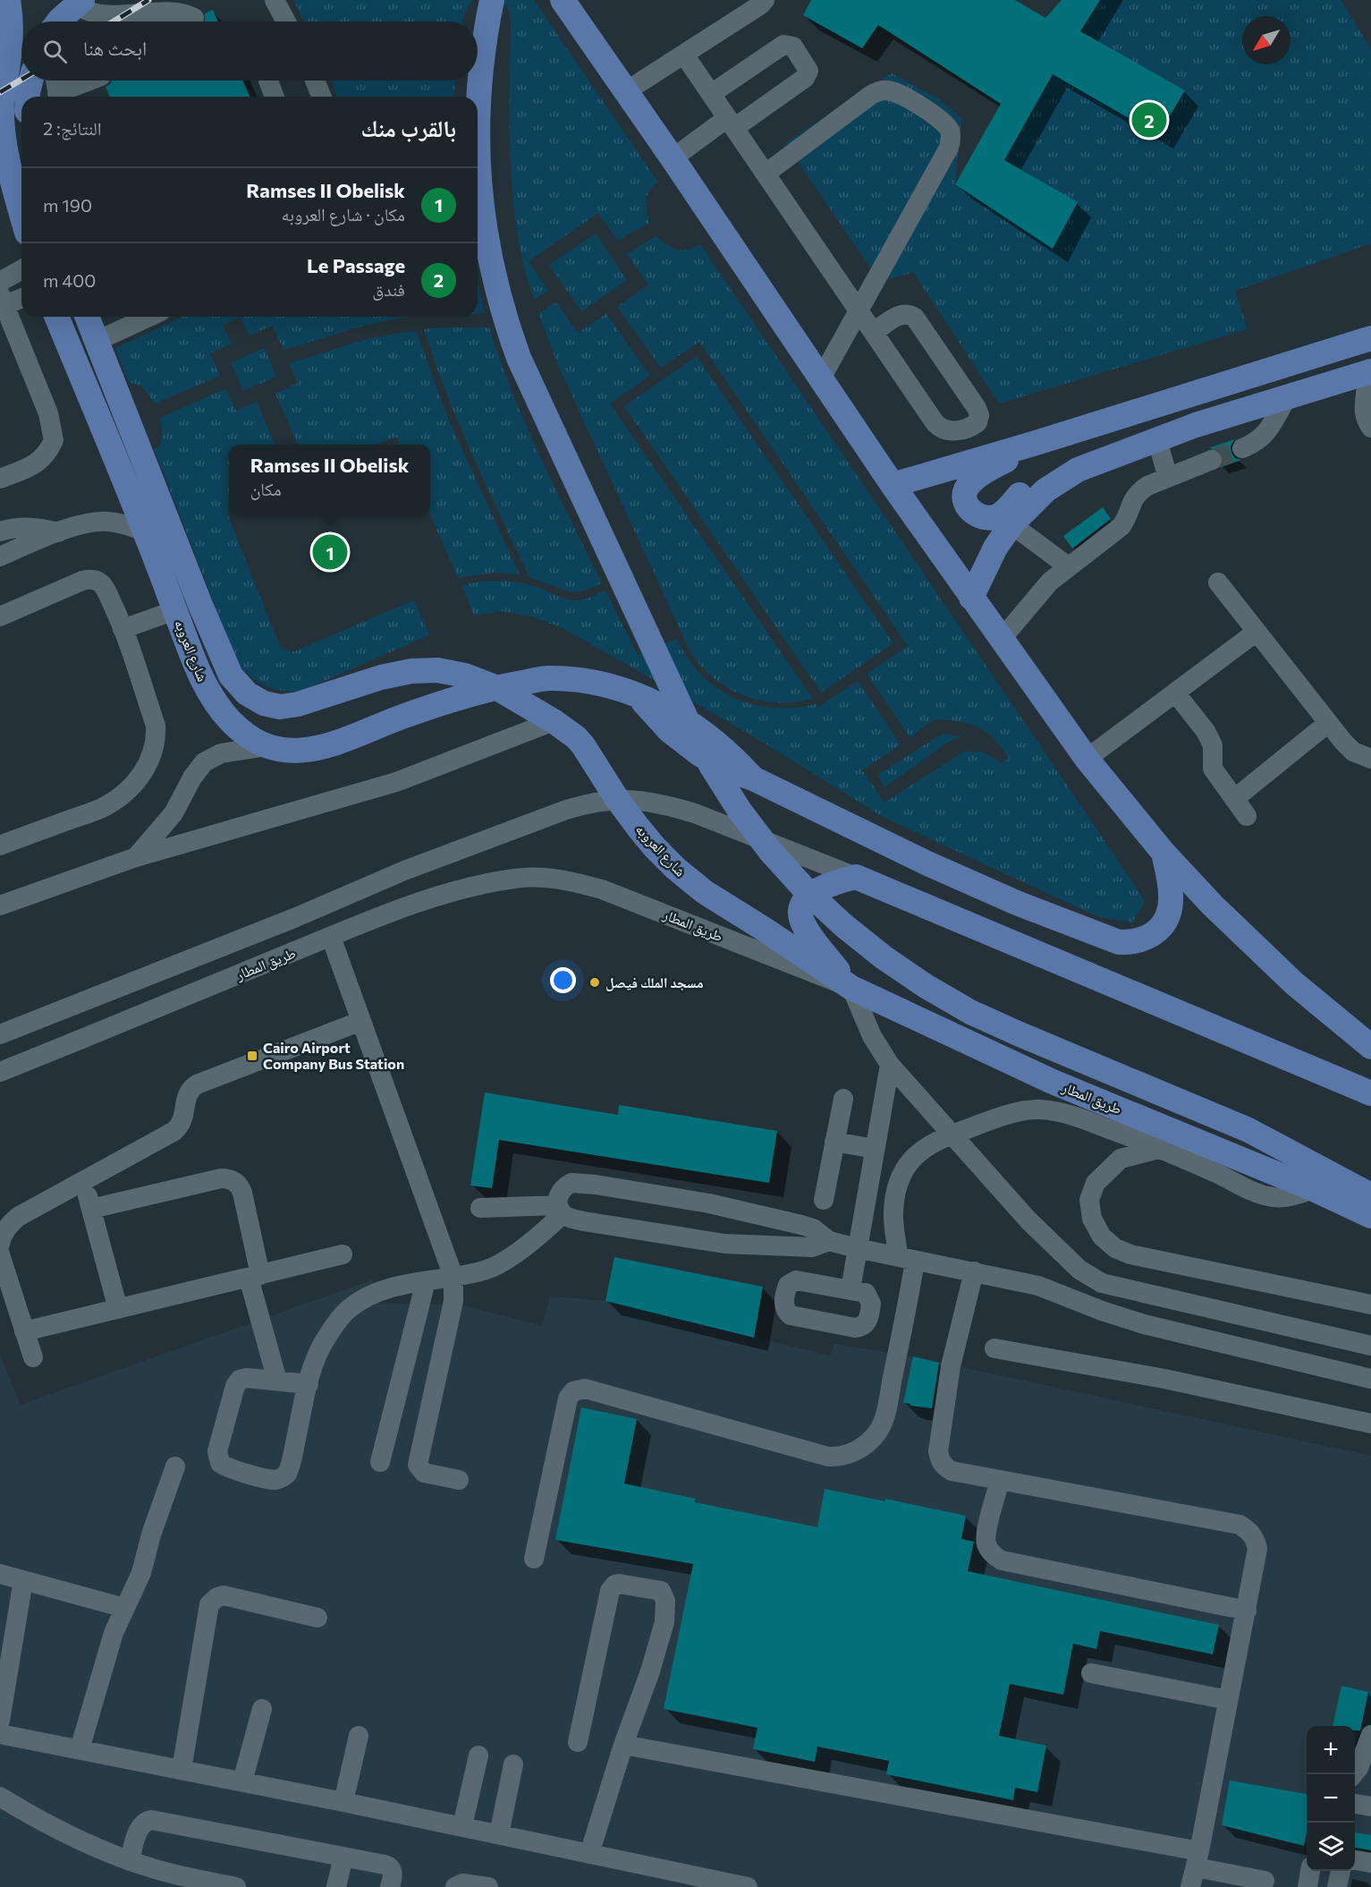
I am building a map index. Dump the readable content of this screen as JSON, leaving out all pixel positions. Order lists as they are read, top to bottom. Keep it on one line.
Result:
{"streets":{"main road":["شارع العروبه","طريق المطار"]},"crossings":[["شارع العروبه","طريق المطار"]],"places":{"other":["مسجد الملك فيصل"],"transit":["Cairo Airport Company Bus Station"]},"north":"bottom left","page":{"search":"ابحث هنا","heading":["بالقرب منك","النتائج: 2"],"pins":["2","1"],"list":[{"mark":"1","name":"Ramses II Obelisk","note":"مكان · شارع العروبه","value":"190 m"},{"mark":"2","name":"Le Passage","note":"فندق","value":"400 m"}],"popup":["Ramses II Obelisk","مكان"],"map_buttons":["+","−"]}}
